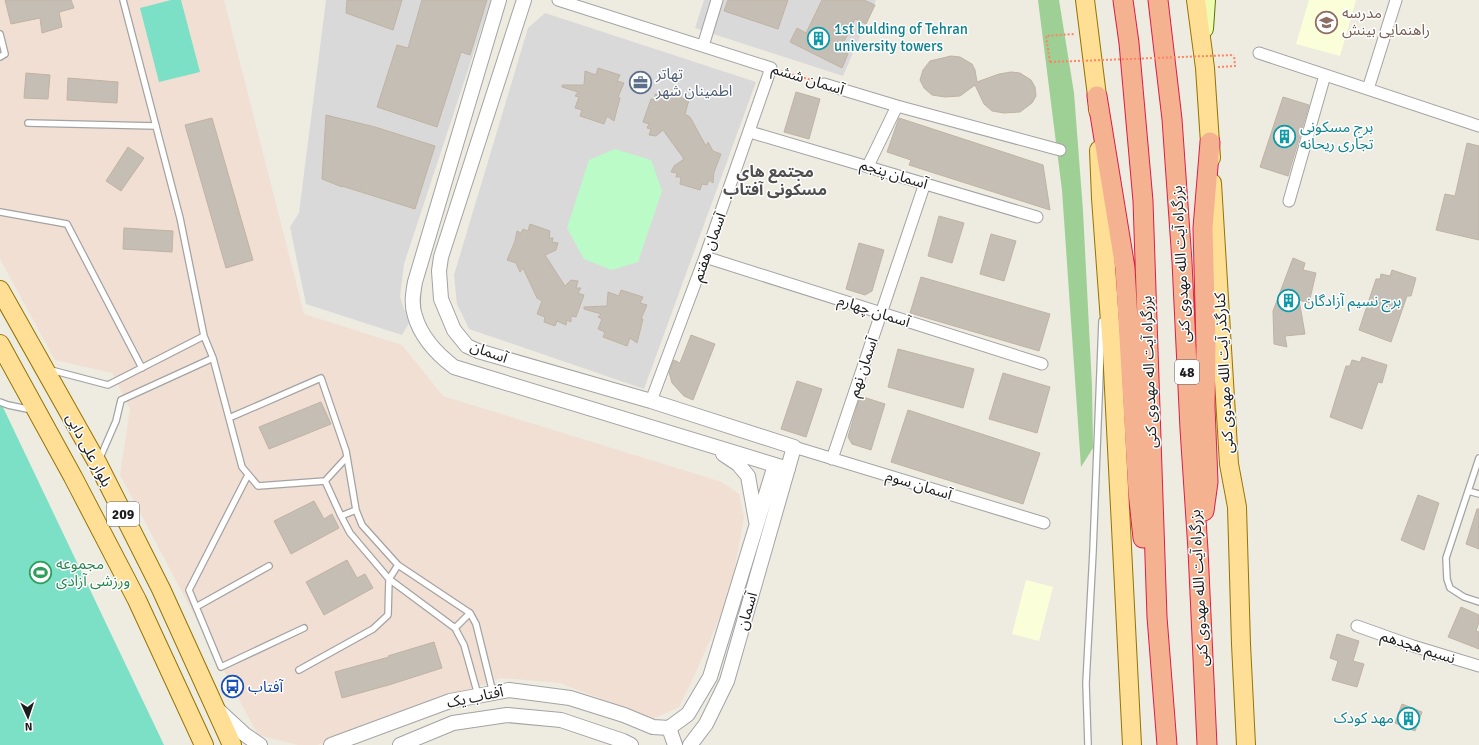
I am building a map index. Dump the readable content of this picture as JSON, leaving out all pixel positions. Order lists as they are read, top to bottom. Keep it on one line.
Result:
{"streets":{"highway":["بزرگراه آیت الله مهدوی کنی","بزرگراه آیت اله مهدوی کنی","48"],"main road":["کنارگذر آیت الله مهدوی کنی","بلوار علی دایی","209"],"street":["آسمان ششم","آسمان پنجم","آسمان هفتم","آسمان چهارم","آسمان","آسمان نهم","آسمان سوم","نسیم هجدهم","آفتاب یک"]},"crossings":[["آسمان ششم","آسمان هفتم"],["آسمان پنجم","آسمان هفتم"],["آسمان پنجم","آسمان نهم"],["آسمان هفتم","آسمان چهارم"],["آسمان هفتم","آسمان"],["آسمان چهارم","آسمان نهم"],["آسمان","آسمان سوم"],["آسمان","آفتاب یک"],["آسمان نهم","آسمان سوم"]],"districts":["مجتمع های مسکونی آفتاب"],"places":{"school or university":["مدرسه راهنمایی بینش"],"building":["1st bulding of Tehran university towers","برج مسکونی تجاری ریحانه","برج نسیم آزادگان","مهد کودک"],"office":["تهاتر اطمینان شهر"],"sports":["مجموعه ورزشی آزادی"],"bus stop":["آفتاب"]},"north":"bottom"}
